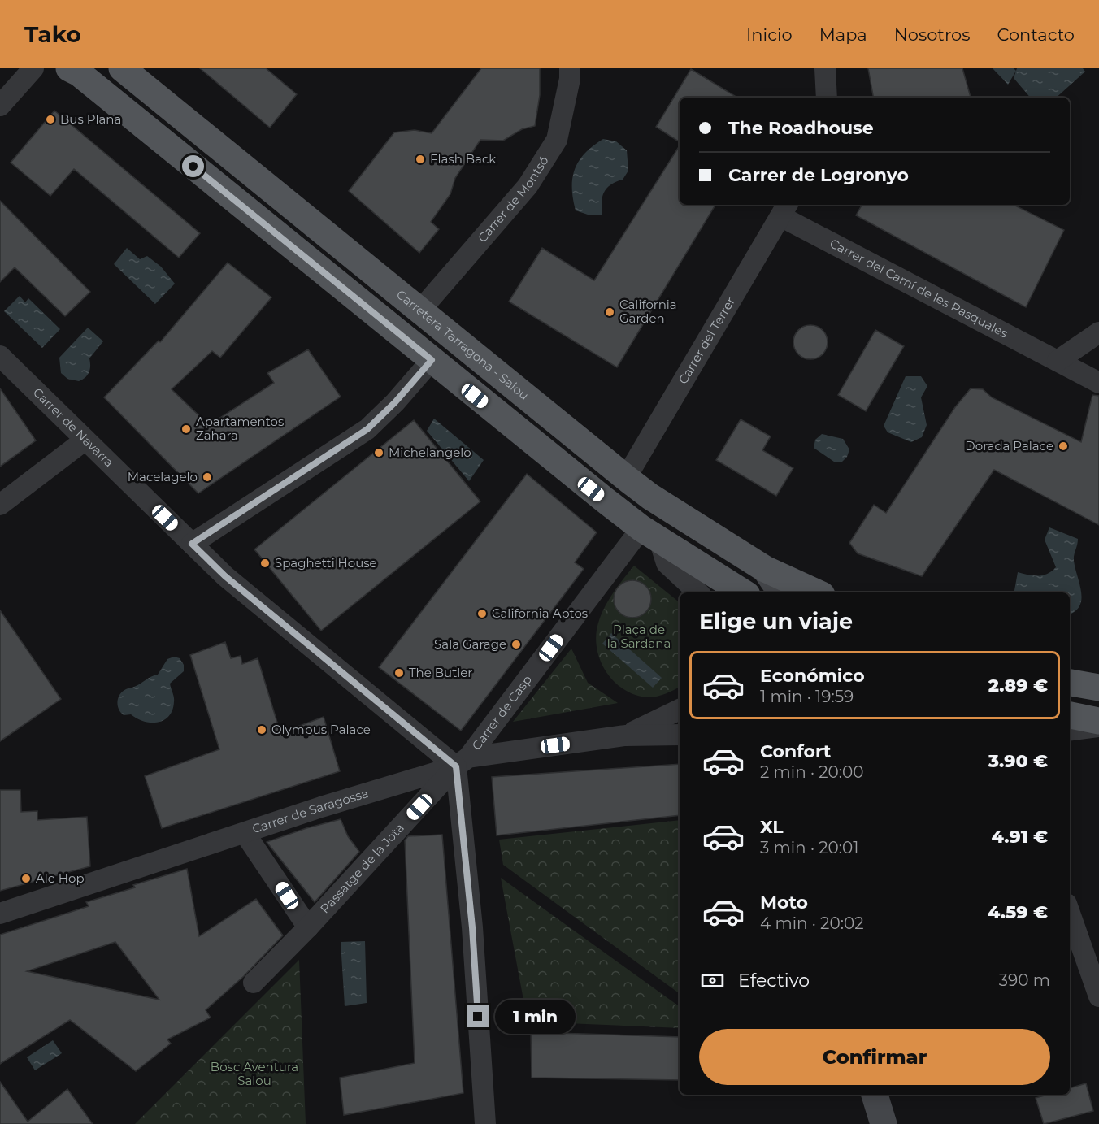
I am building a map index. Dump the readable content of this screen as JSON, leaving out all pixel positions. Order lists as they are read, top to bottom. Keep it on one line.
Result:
{"streets":{"main road":["Carretera Tarragona - Salou"],"street":["Carrer de Montsó","Carrer del Camí de les Pasquales","Carrer del Terrer","Carrer de Navarra","Carrer de Casp","Carrer de Saragossa","Passatge de la Jota"]},"crossings":[["Carrer de Montsó","Carretera Tarragona - Salou"],["Carrer del Camí de les Pasquales","Carrer del Terrer"],["Carrer del Terrer","Carretera Tarragona - Salou"],["Carrer de Navarra","Carrer de Casp"],["Carrer de Navarra","Carrer de Saragossa"],["Carrer de Navarra","Passatge de la Jota"],["Carrer de Casp","Carrer de Saragossa"],["Carrer de Casp","Passatge de la Jota"],["Carrer de Saragossa","Passatge de la Jota"]],"parks":["Plaça de la Sardana","Bosc Aventura Salou"],"places":["Bus Plana","Flash Back","California Garden","Apartamentos Zahara","Dorada Palace","Michelangelo","Macelagelo","Spaghetti House","California Aptos","Sala Garage","The Butler","Olympus Palace","Ale Hop"],"page":{"header":"Tako","nav":["Inicio","Mapa","Nosotros","Contacto"],"banner":["The Roadhouse","Carrer de Logronyo"],"heading":"Elige un viaje","list":[{"name":"Económico","note":"1 min · 19:59","value":"2.89 €"},{"name":"Confort","note":"2 min · 20:00","value":"3.90 €"},{"name":"XL","note":"3 min · 20:01","value":"4.91 €"},{"name":"Moto","note":"4 min · 20:02","value":"4.59 €"}],"pay":["Efectivo","390 m"],"bubble":"1 min","buttons":"Confirmar"}}
